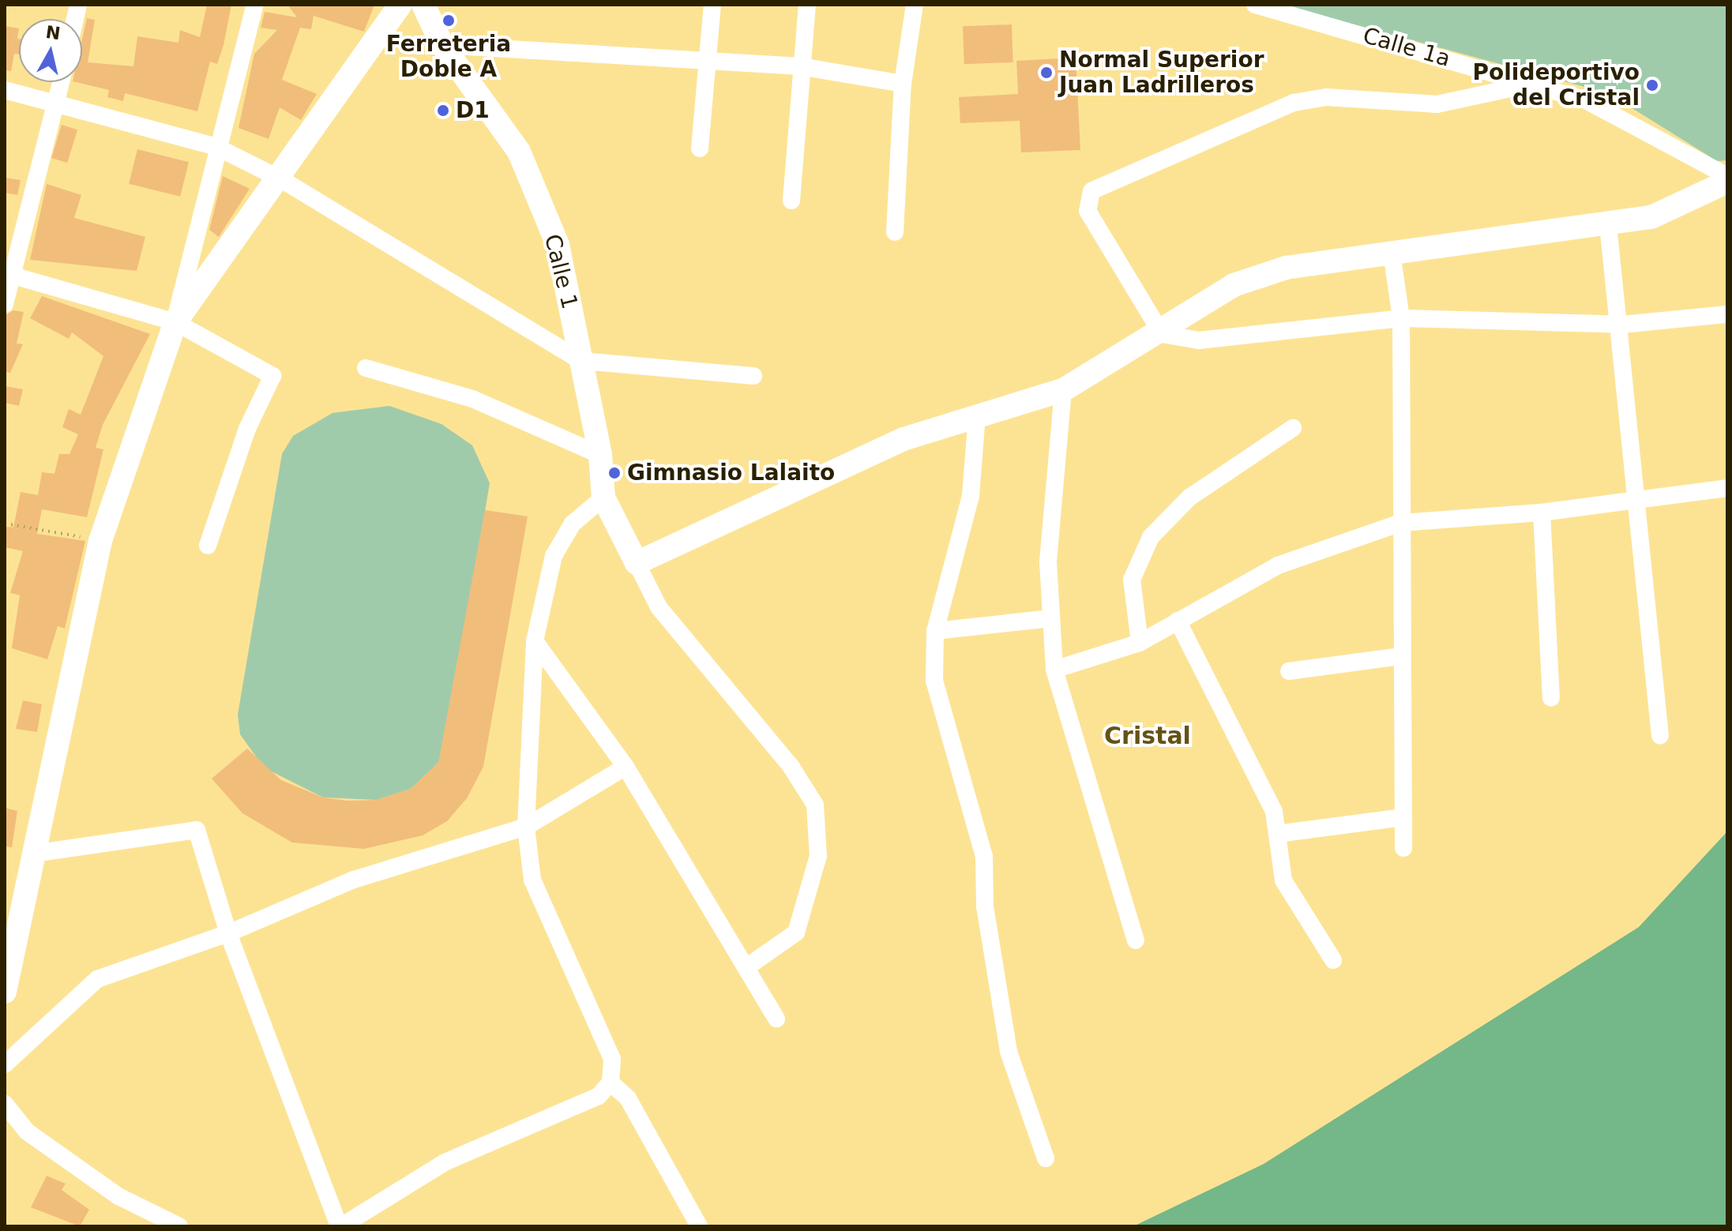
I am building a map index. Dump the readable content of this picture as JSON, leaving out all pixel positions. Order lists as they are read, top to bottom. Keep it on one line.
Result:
{"streets":{"main road":["Calle 1"],"street":["Calle 1a"]},"districts":["Cristal"],"places":["Ferreteria Doble A","Normal Superior Juan Ladrilleros","Polideportivo del Cristal","D1","Gimnasio Lalaito"],"north":"top"}
